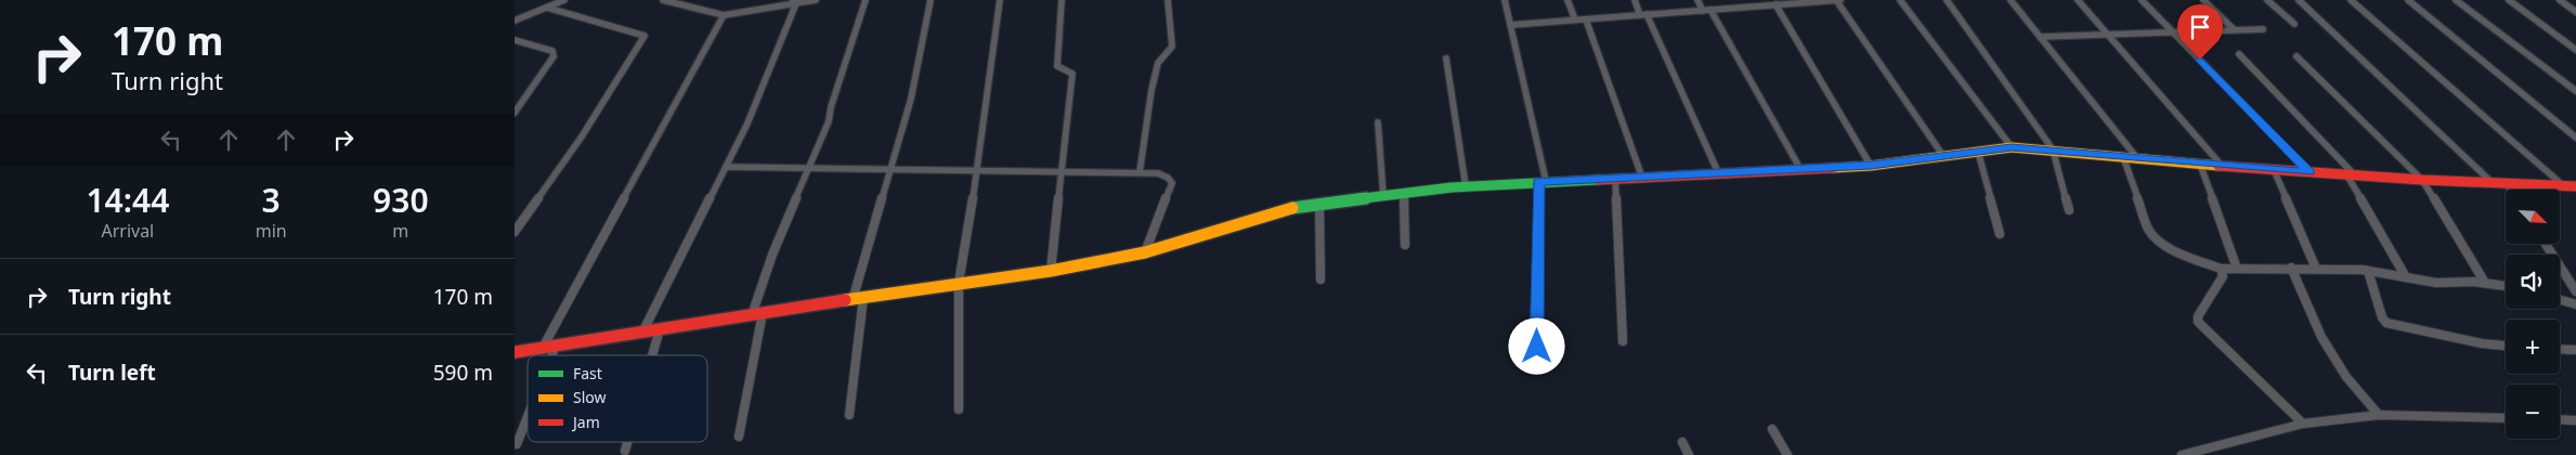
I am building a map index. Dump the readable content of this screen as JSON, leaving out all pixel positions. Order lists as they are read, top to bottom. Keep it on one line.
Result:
{"legend":["Fast","Slow","Jam"],"north":"bottom right","page":{"turn":["170 m","Turn right"],"eta":["14:44","Arrival","3","min","930","m"],"map_buttons":["+","−"],"list":[{"name":"Turn right","value":"170 m"},{"name":"Turn left","value":"590 m"}]}}
